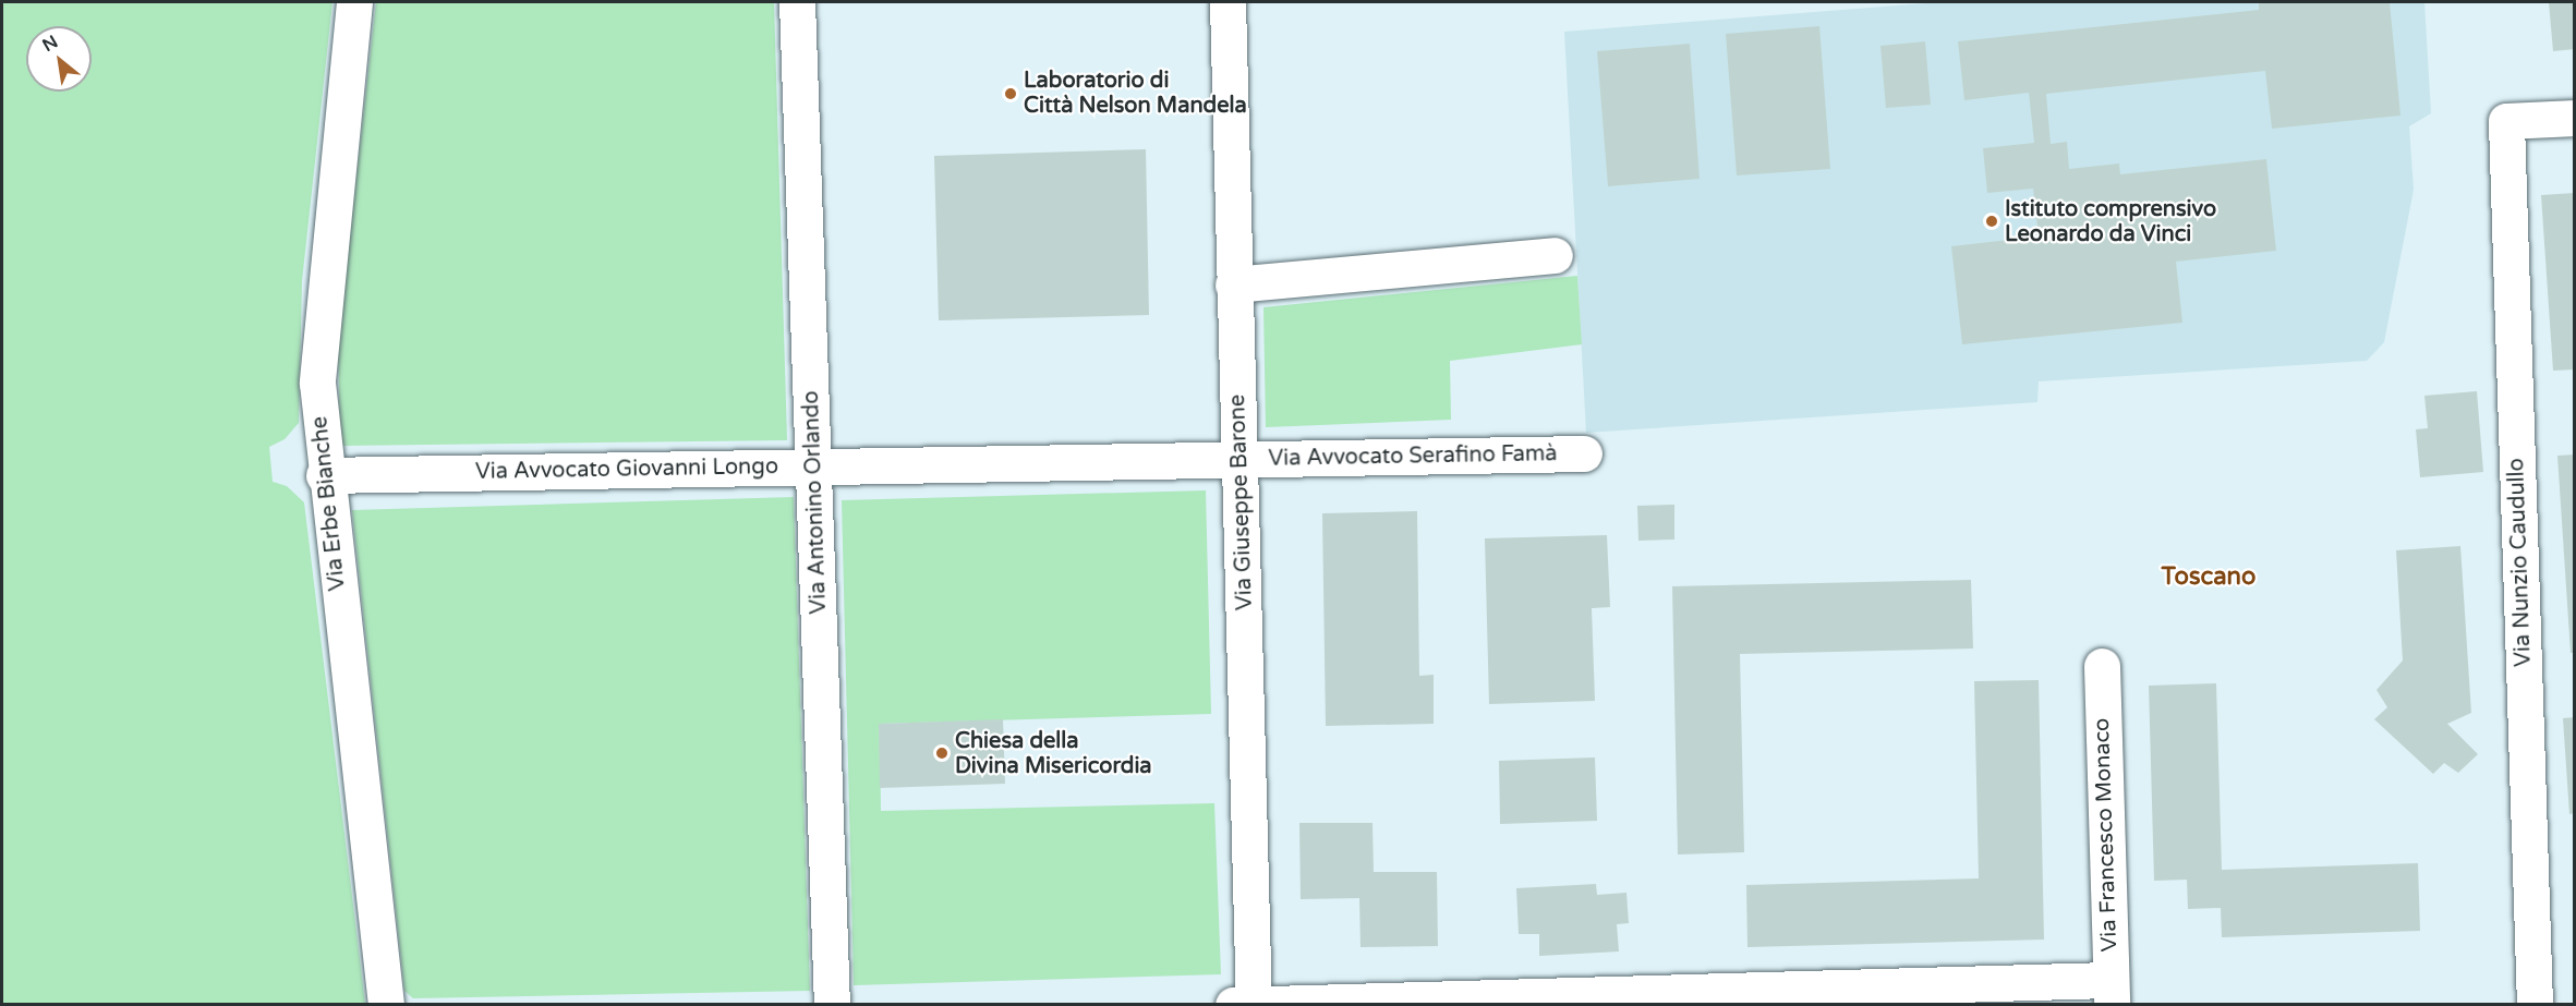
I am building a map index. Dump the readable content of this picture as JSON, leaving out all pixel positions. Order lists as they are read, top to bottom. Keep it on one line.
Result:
{"streets":{"street":["Via Avvocato Serafino Famà","Via Avvocato Giovanni Longo","Via Antonino Orlando","Via Giuseppe Barone","Via Erbe Bianche","Via Nunzio Caudullo","Via Francesco Monaco"]},"crossings":[["Via Avvocato Serafino Famà","Via Avvocato Giovanni Longo"],["Via Avvocato Serafino Famà","Via Giuseppe Barone"],["Via Avvocato Giovanni Longo","Via Antonino Orlando"],["Via Avvocato Giovanni Longo","Via Giuseppe Barone"],["Via Avvocato Giovanni Longo","Via Erbe Bianche"]],"districts":["Toscano"],"places":["Laboratorio di Città Nelson Mandela","Istituto comprensivo Leonardo da Vinci","Chiesa della Divina Misericordia"],"north":"top left"}
